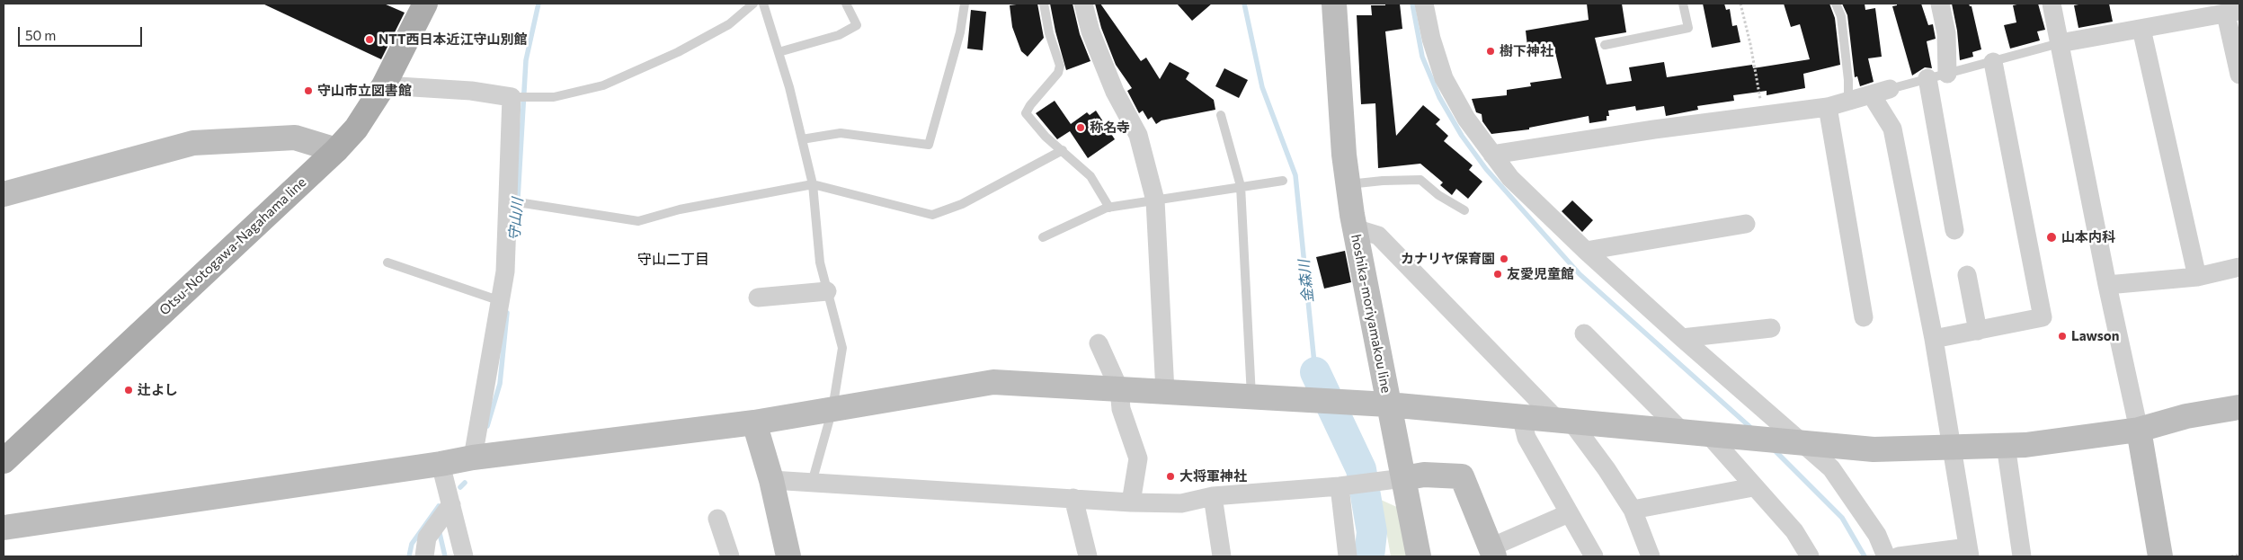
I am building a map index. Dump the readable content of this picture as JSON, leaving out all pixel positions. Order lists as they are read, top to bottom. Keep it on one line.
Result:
{"streets":{"main road":["Otsu-Notogawa-Nagahama line"],"street":["hoshika-moriyamakou line"]},"districts":["守山二丁目"],"water":["守山川","金森川"],"places":["NTT西日本近江守山別館","樹下神社","守山市立図書館","称名寺","山本内科","カナリヤ保育園","友愛児童館","Lawson","辻よし","大将軍神社"],"scale_bar":"50 m"}
